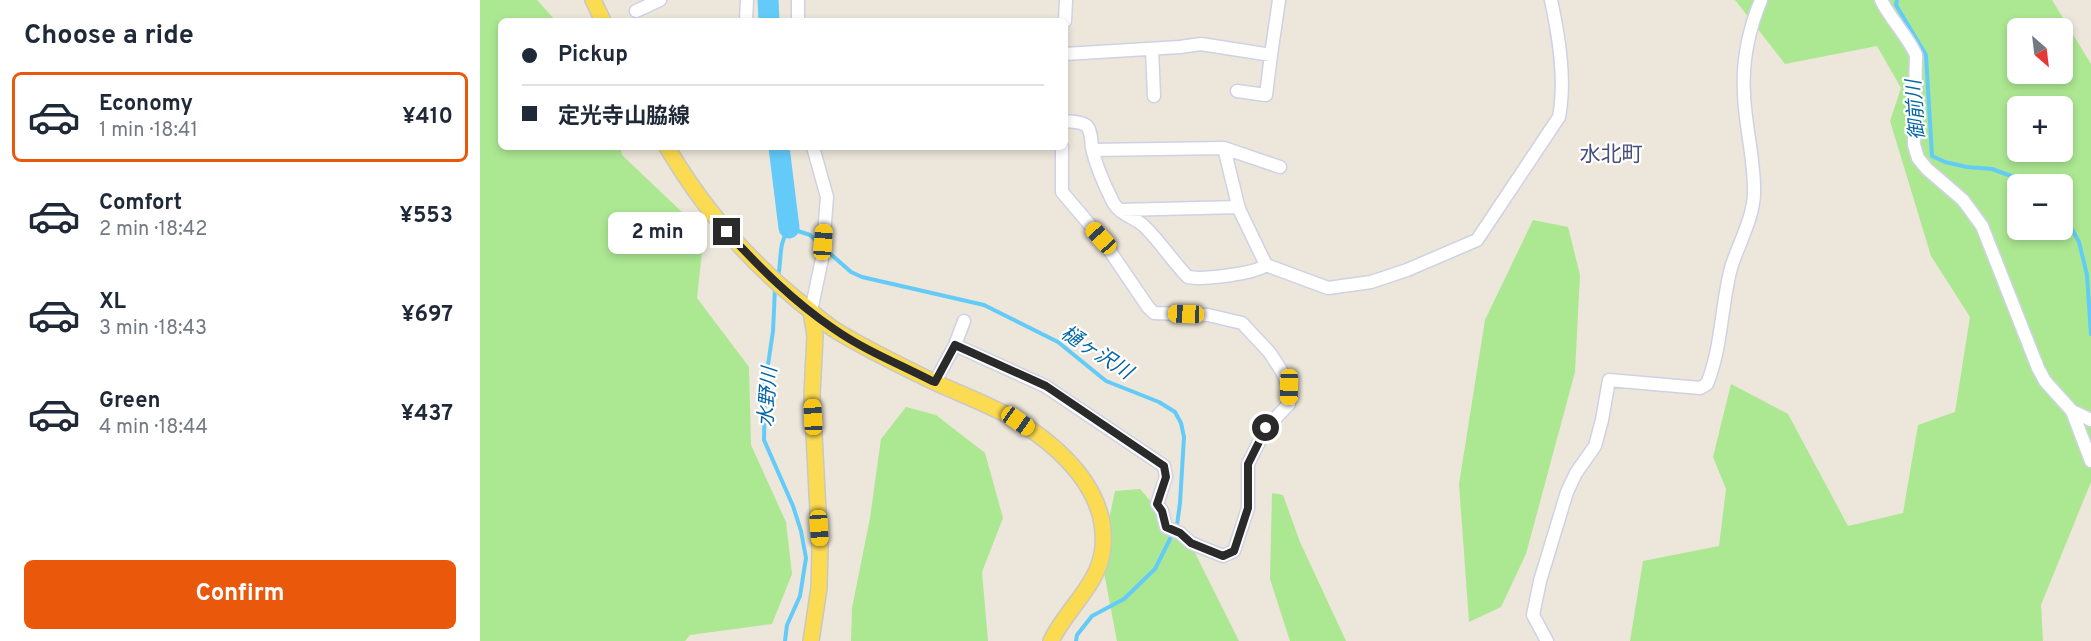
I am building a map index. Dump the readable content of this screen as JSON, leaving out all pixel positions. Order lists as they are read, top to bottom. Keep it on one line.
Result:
{"districts":["水北町"],"water":["御前川","樋ヶ沢川","水野川"],"north":"bottom right","page":{"heading":"Choose a ride","map_buttons":["+","−"],"banner":["Pickup","定光寺山脇線"],"list":[{"name":"Economy","note":"1 min · 18:41","value":"¥410"},{"name":"Comfort","note":"2 min · 18:42","value":"¥553"},{"name":"XL","note":"3 min · 18:43","value":"¥697"},{"name":"Green","note":"4 min · 18:44","value":"¥437"}],"bubble":"2 min","buttons":"Confirm"}}
